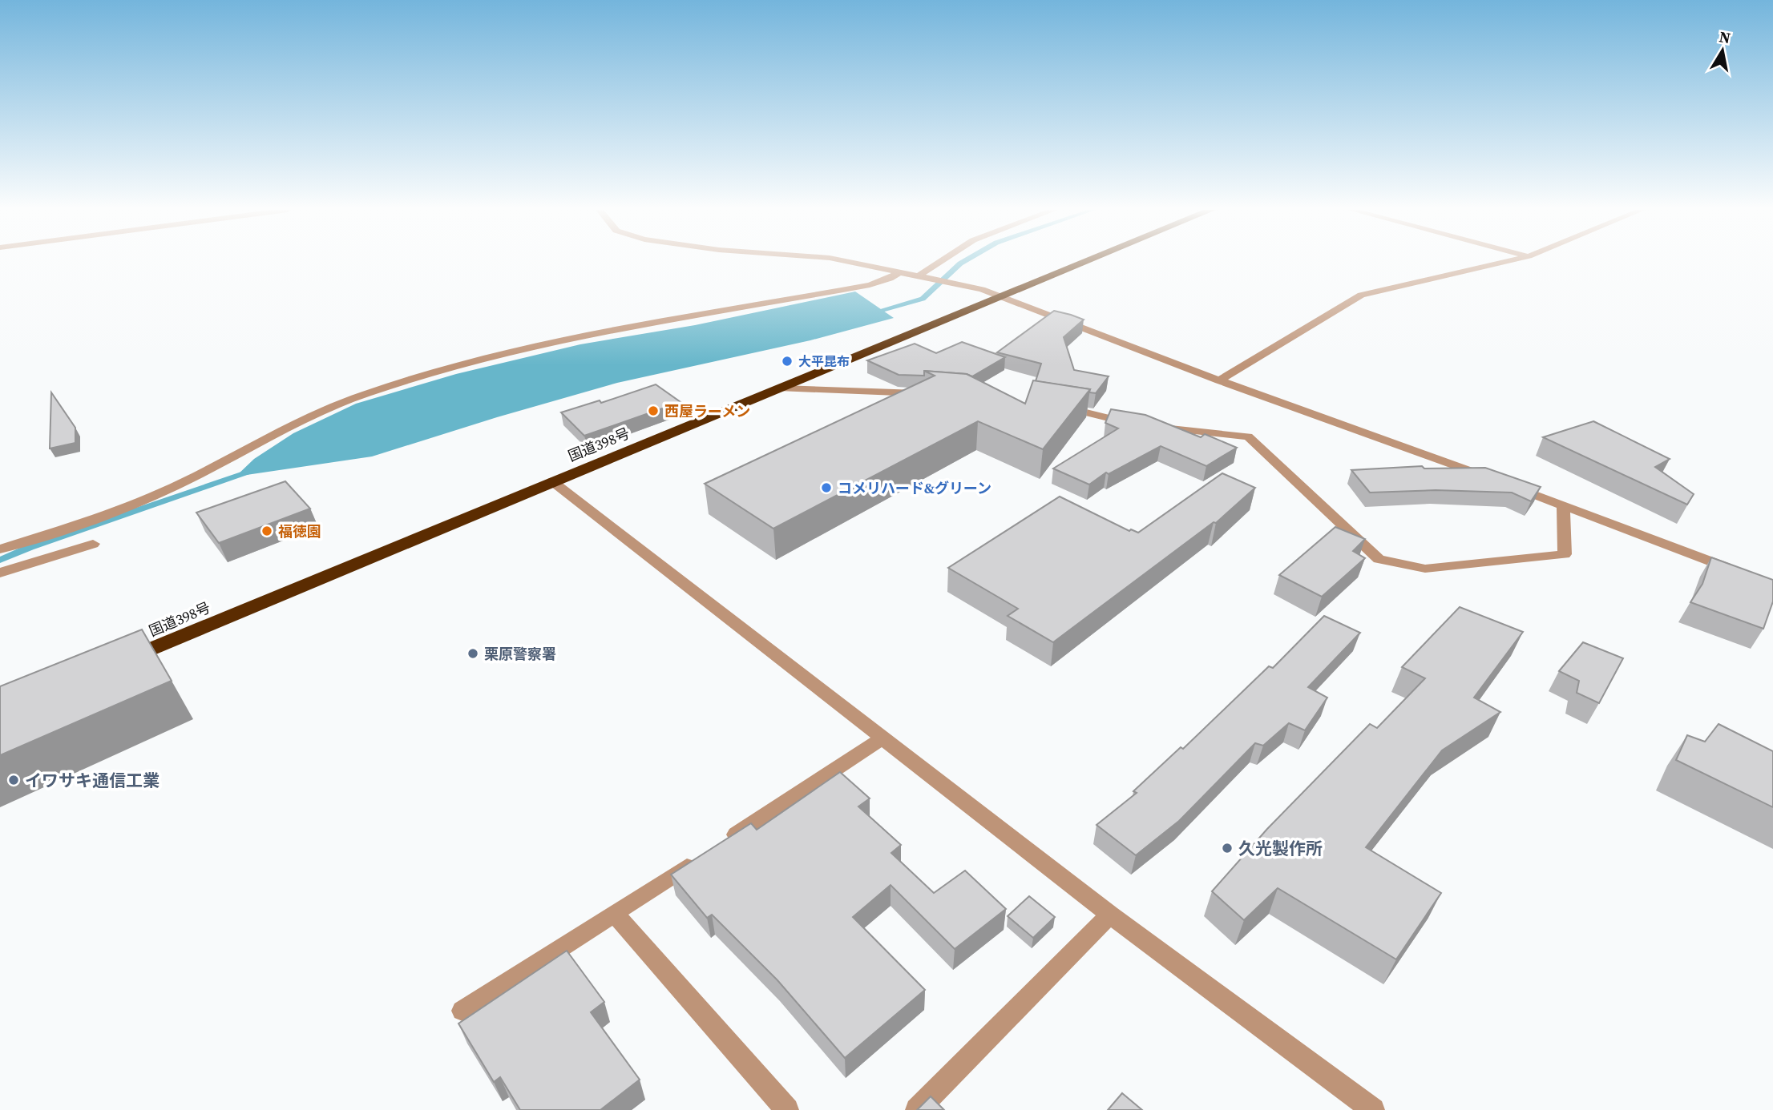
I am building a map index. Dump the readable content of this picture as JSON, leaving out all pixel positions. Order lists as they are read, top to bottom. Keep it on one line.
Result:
{"streets":{"highway":["国道398号"]},"places":["大平昆布","西屋ラーメン","コメリハード&グリーン","福徳園","栗原警察署","イワサキ通信工業","久光製作所"],"north":"top"}
